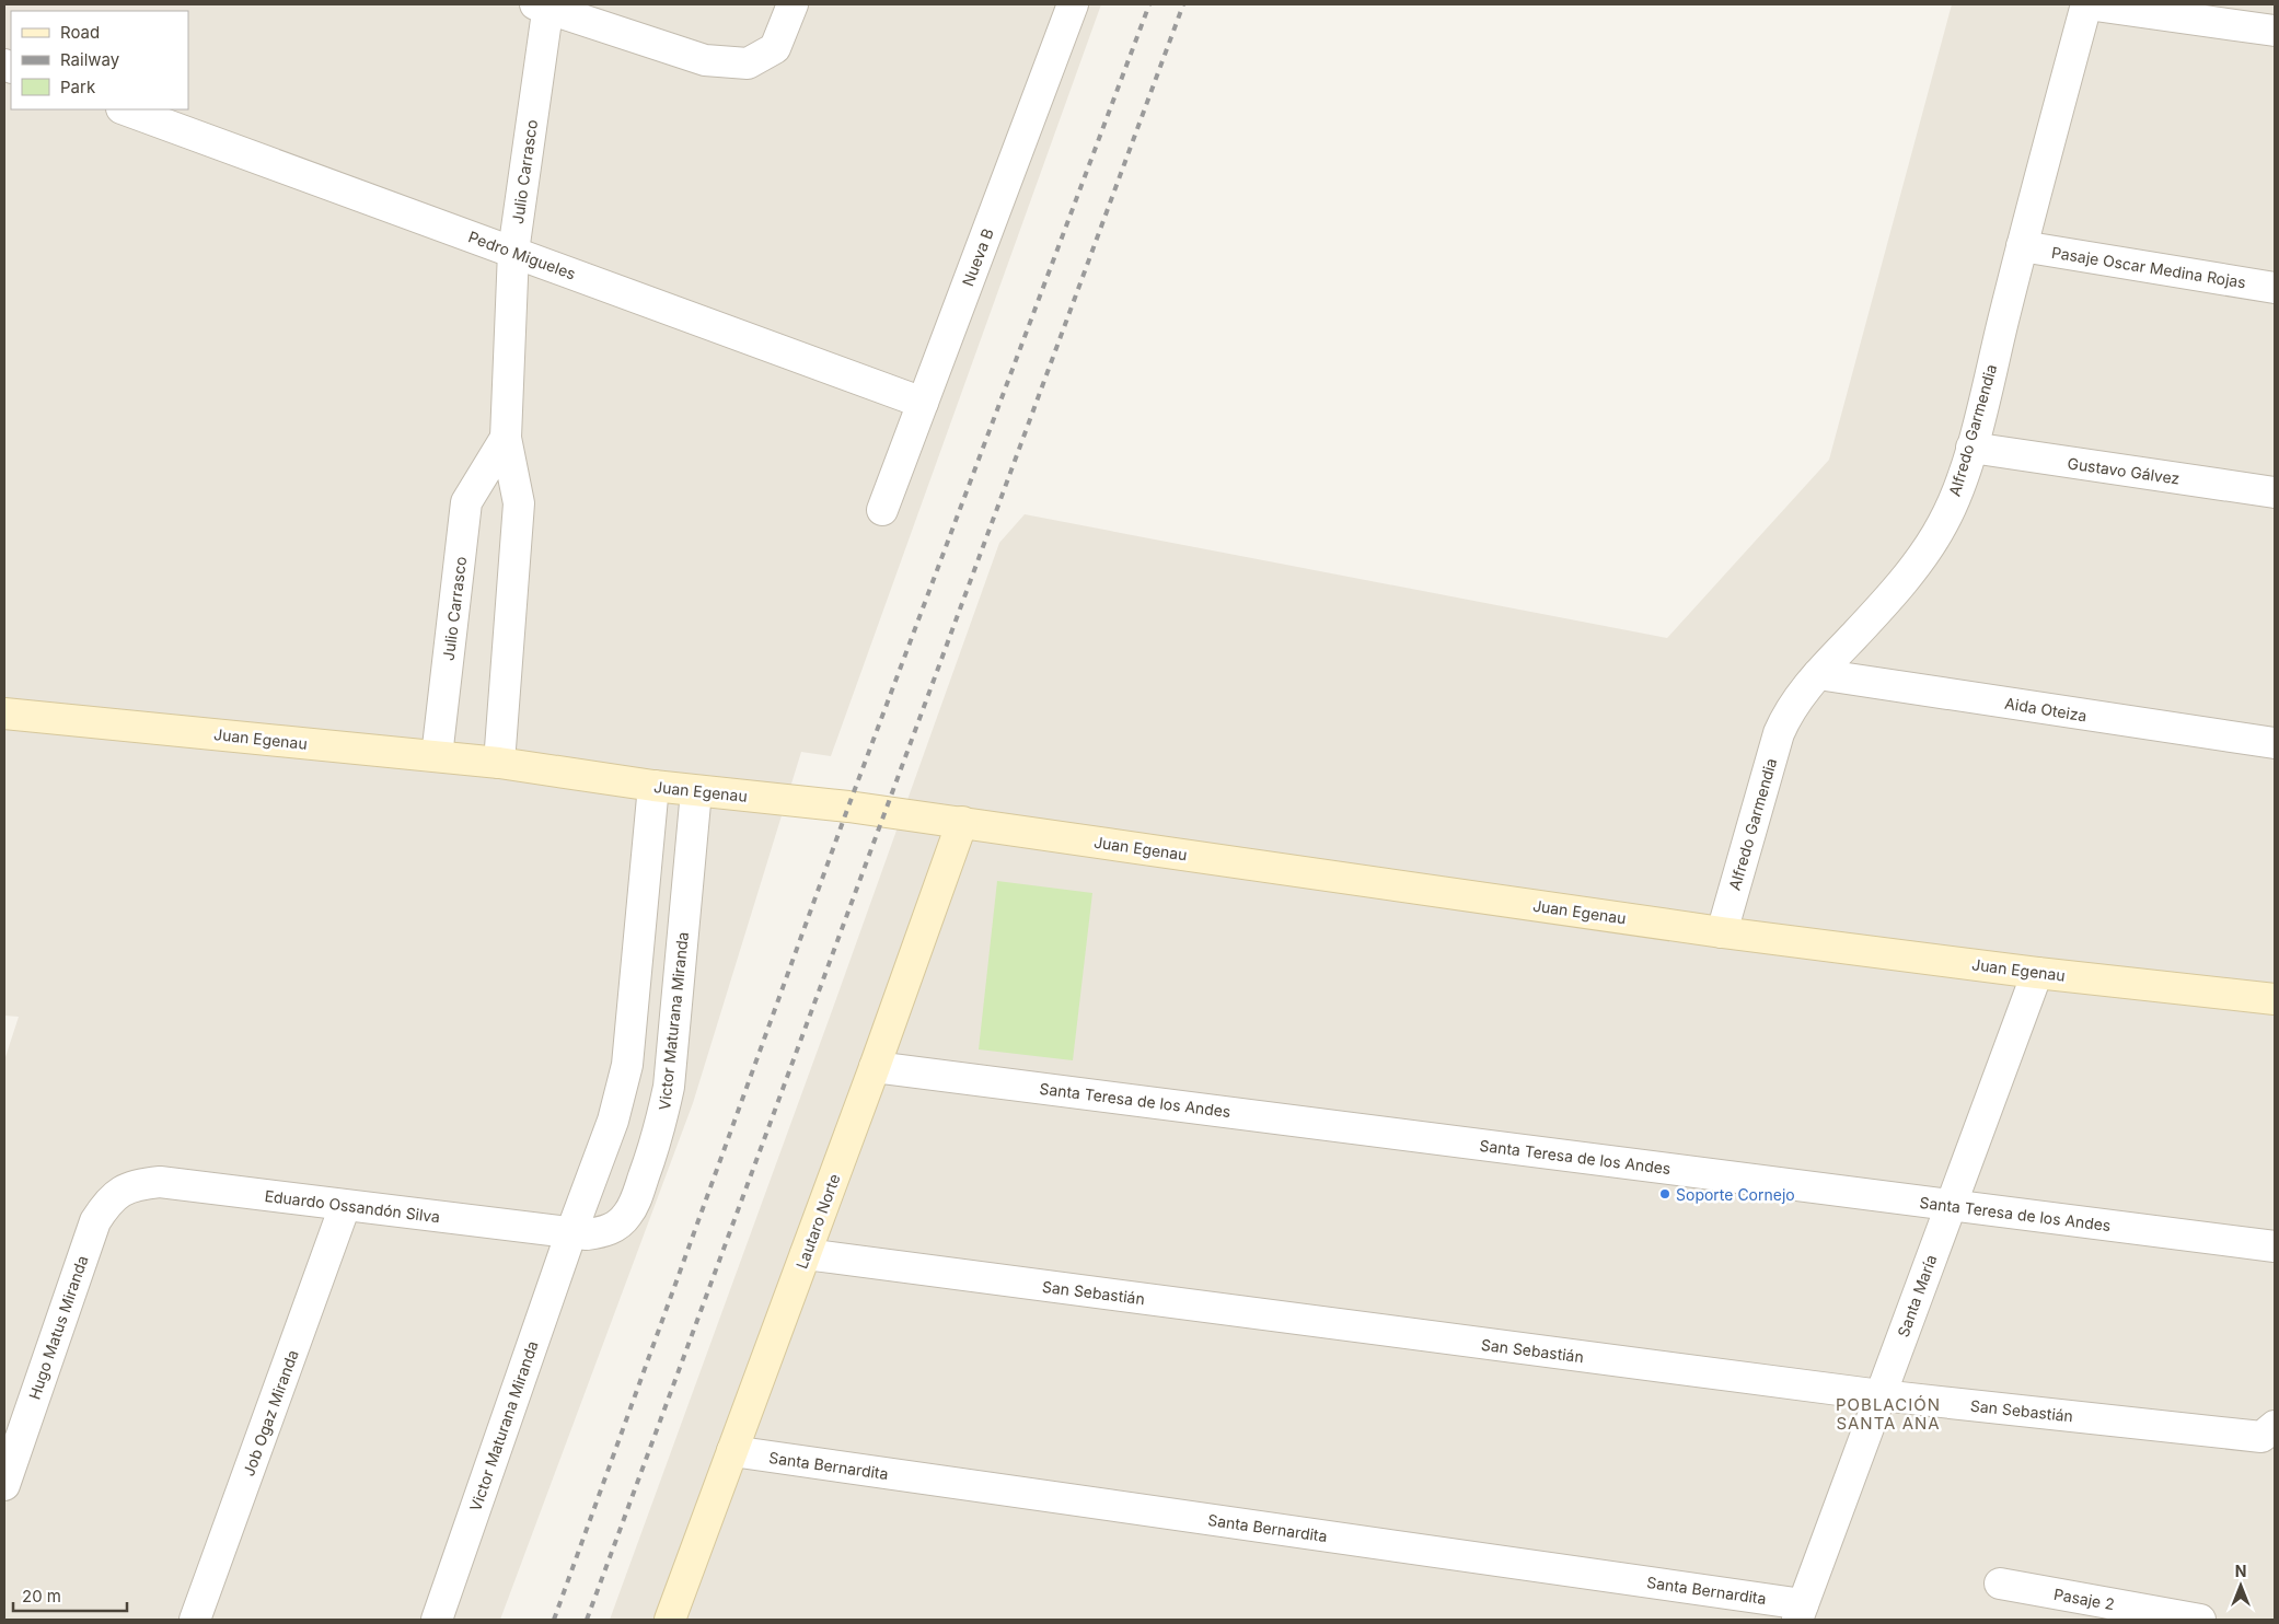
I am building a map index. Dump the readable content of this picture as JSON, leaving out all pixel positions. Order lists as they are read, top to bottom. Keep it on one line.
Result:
{"streets":{"main road":["Juan Egenau","Lautaro Norte"],"street":["Julio Carrasco","Pedro Migueles","Nueva B","Pasaje Oscar Medina Rojas","Alfredo Garmendia","Gustavo Gálvez","Aida Oteiza","Victor Maturana Miranda","Santa Teresa de los Andes","Eduardo Ossandón Silva","San Sebastián","Santa María","Hugo Matus Miranda","Job Ogaz Miranda","Santa Bernardita","Pasaje 2"]},"crossings":[["Julio Carrasco","Pedro Migueles"],["Julio Carrasco","Juan Egenau"],["Pedro Migueles","Nueva B"],["Pasaje Oscar Medina Rojas","Alfredo Garmendia"],["Alfredo Garmendia","Gustavo Gálvez"],["Alfredo Garmendia","Aida Oteiza"],["Alfredo Garmendia","Juan Egenau"],["Juan Egenau","Victor Maturana Miranda"],["Juan Egenau","Lautaro Norte"],["Juan Egenau","Santa María"],["Victor Maturana Miranda","Eduardo Ossandón Silva"],["Santa Teresa de los Andes","Lautaro Norte"],["Santa Teresa de los Andes","Santa María"],["Eduardo Ossandón Silva","Hugo Matus Miranda"],["Eduardo Ossandón Silva","Job Ogaz Miranda"],["Lautaro Norte","San Sebastián"],["Lautaro Norte","Santa Bernardita"],["San Sebastián","Santa María"],["Santa María","Santa Bernardita"]],"districts":["POBLACIÓN SANTA ANA"],"places":["Soporte Cornejo"],"legend":["Road","Railway","Park"],"scale_bar":"20 m","north":"top"}
